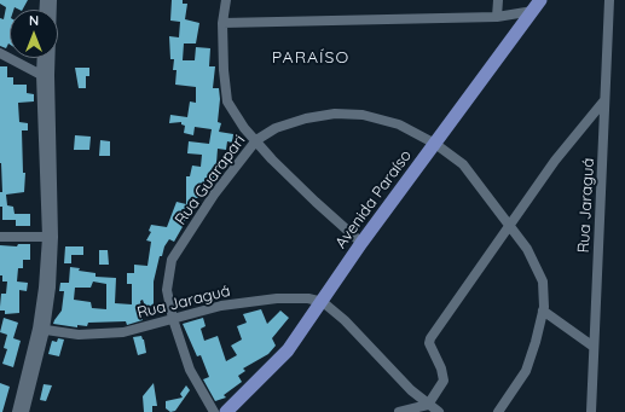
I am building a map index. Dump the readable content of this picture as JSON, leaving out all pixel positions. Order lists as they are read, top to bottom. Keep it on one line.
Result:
{"streets":{"main road":["Avenida Paraíso"],"street":["Rua Guarapari","Rua Jaraguá"]},"crossings":[["Rua Guarapari","Avenida Paraíso"],["Rua Guarapari","Rua Jaraguá"],["Avenida Paraíso","Rua Jaraguá"]],"districts":["PARAÍSO"],"north":"top"}
